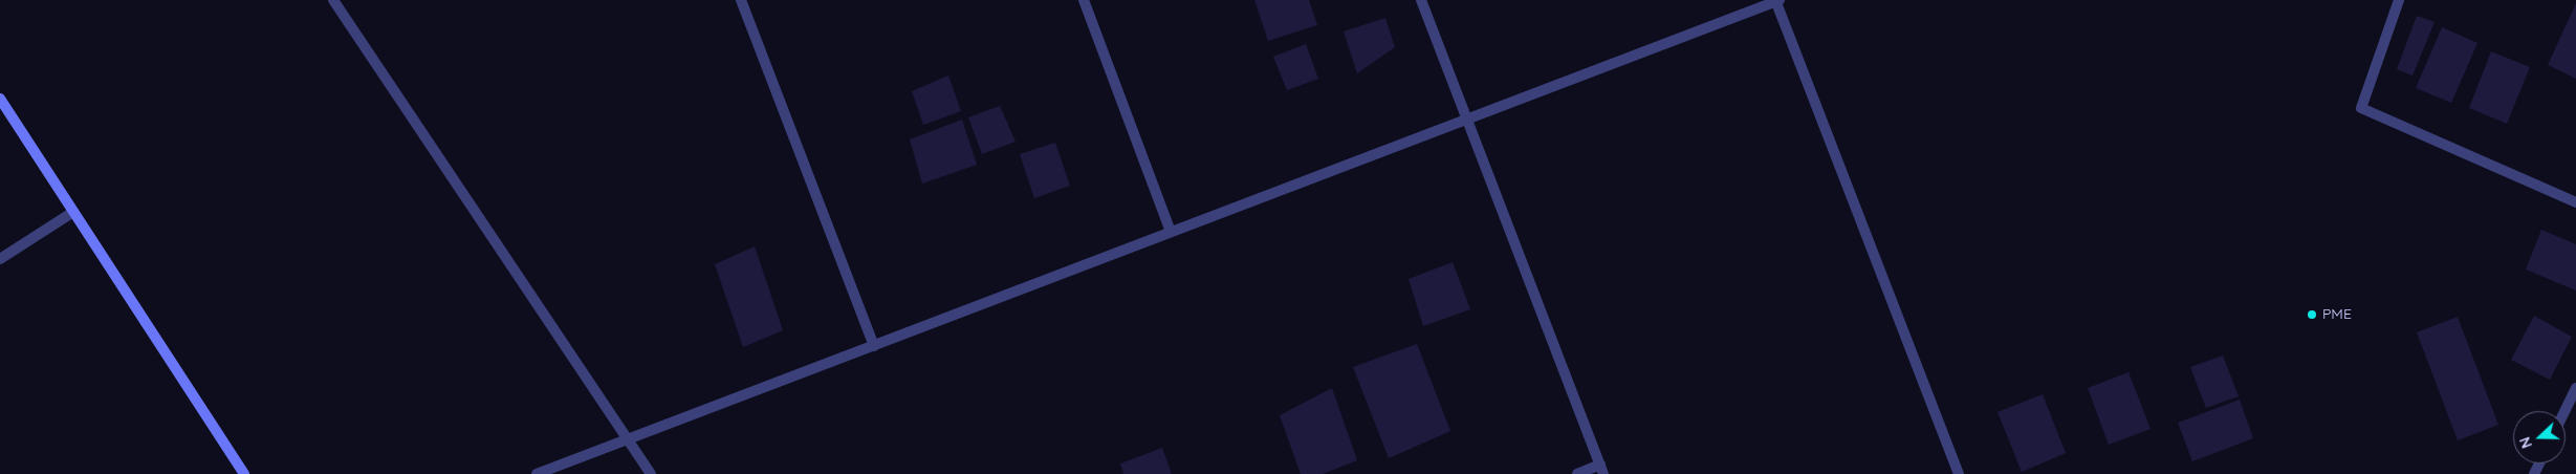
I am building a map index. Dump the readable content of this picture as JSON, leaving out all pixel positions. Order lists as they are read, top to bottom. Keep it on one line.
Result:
{"places":["PME"],"north":"left"}
